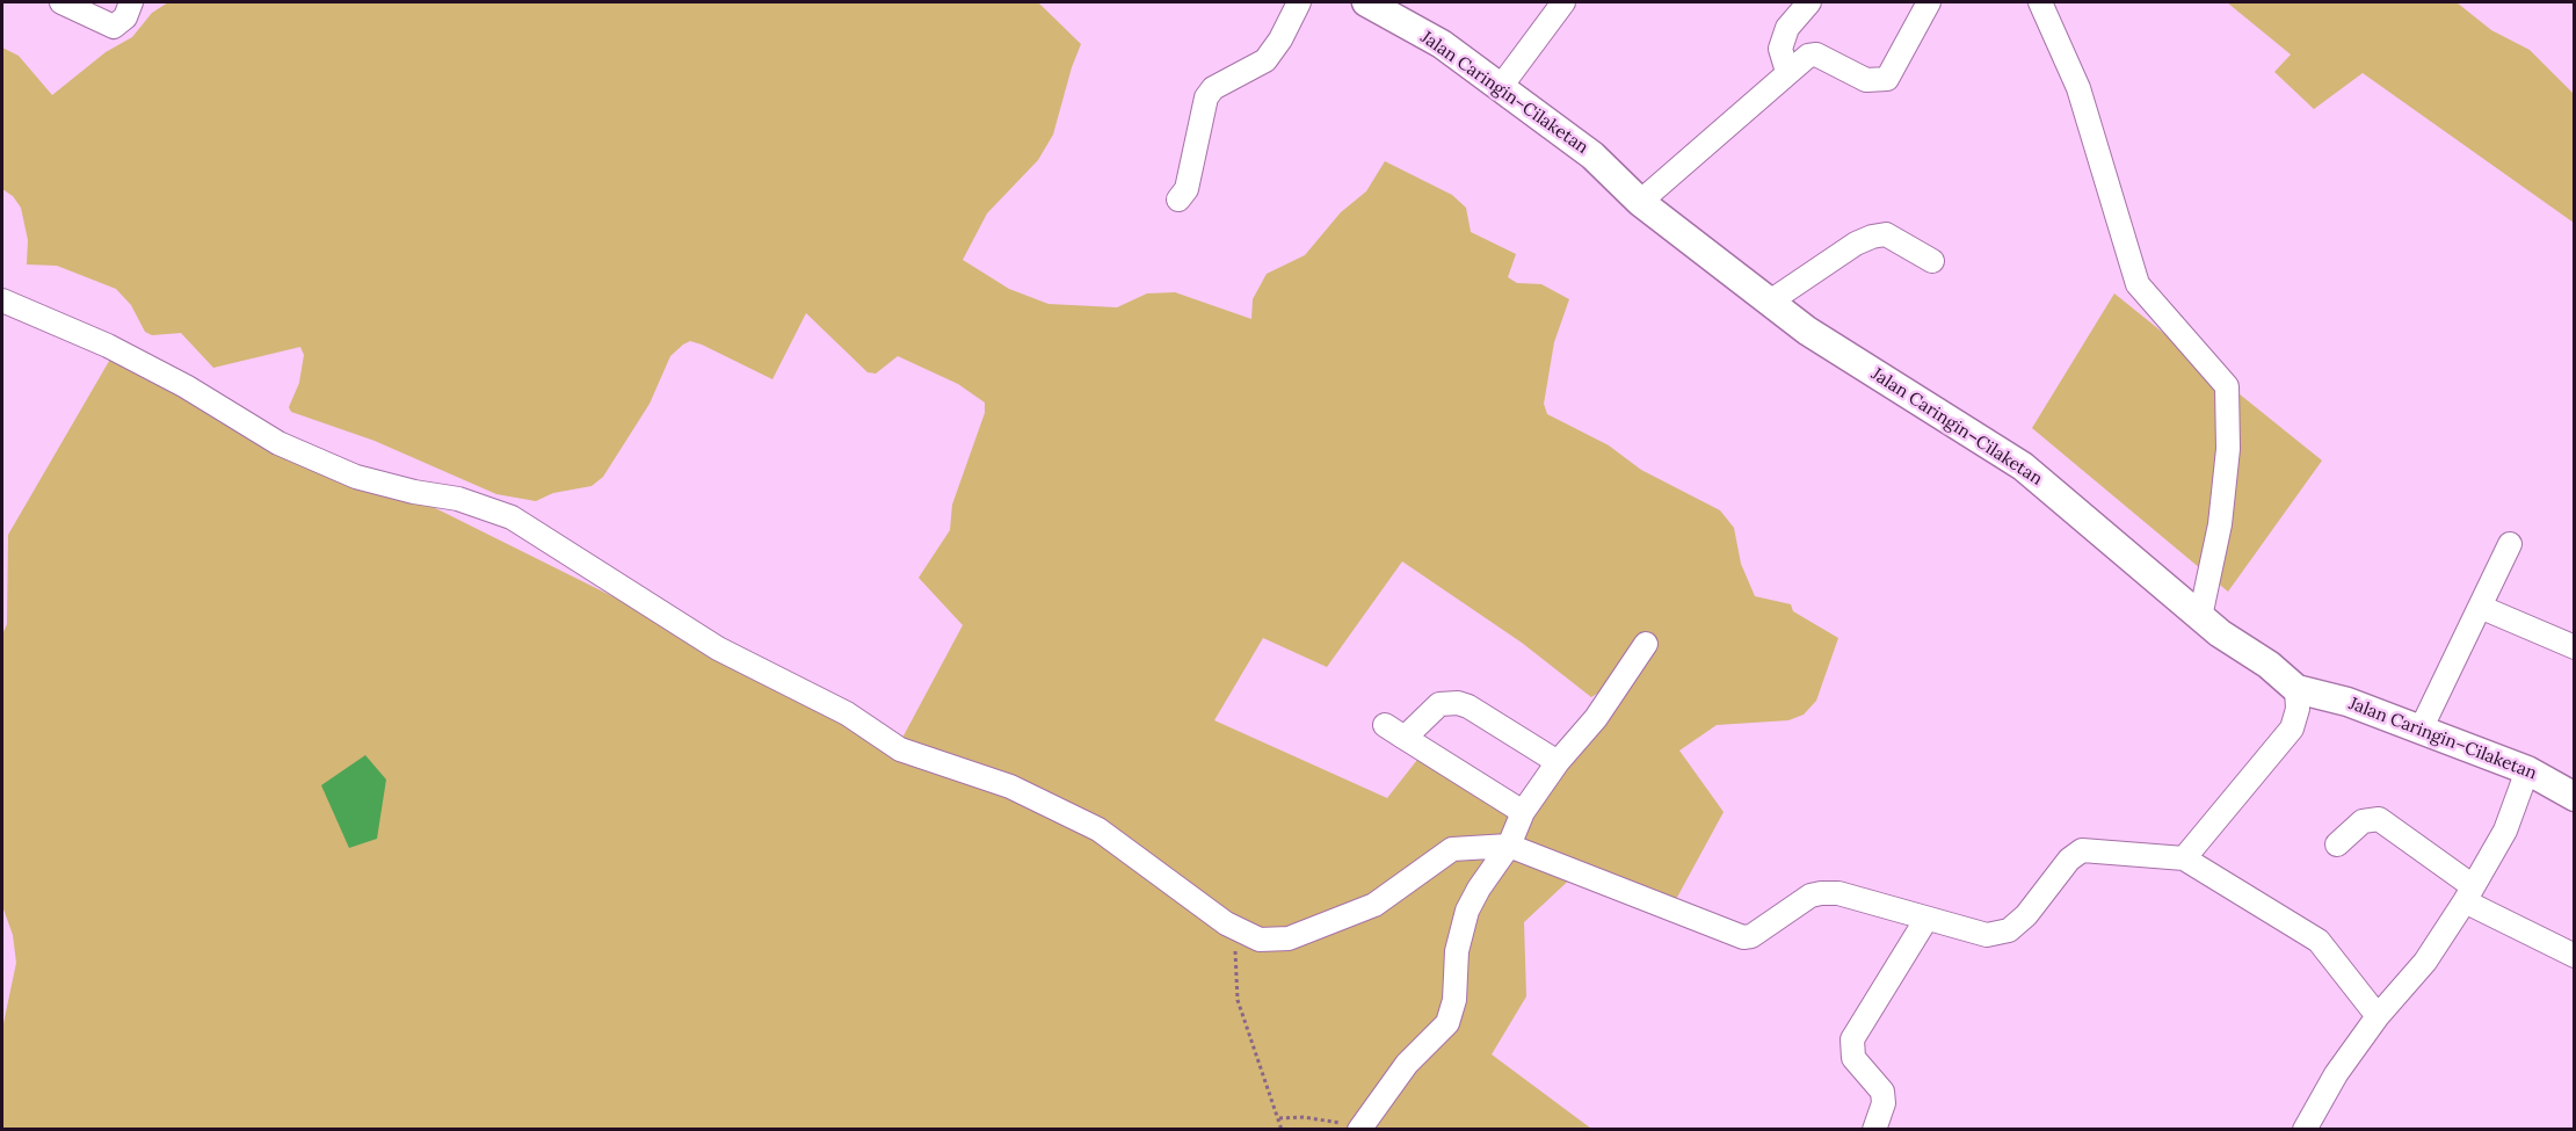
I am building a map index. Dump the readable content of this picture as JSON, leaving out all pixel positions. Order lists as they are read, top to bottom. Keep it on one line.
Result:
{"streets":{"street":["Jalan Caringin–Cilaketan"]}}
